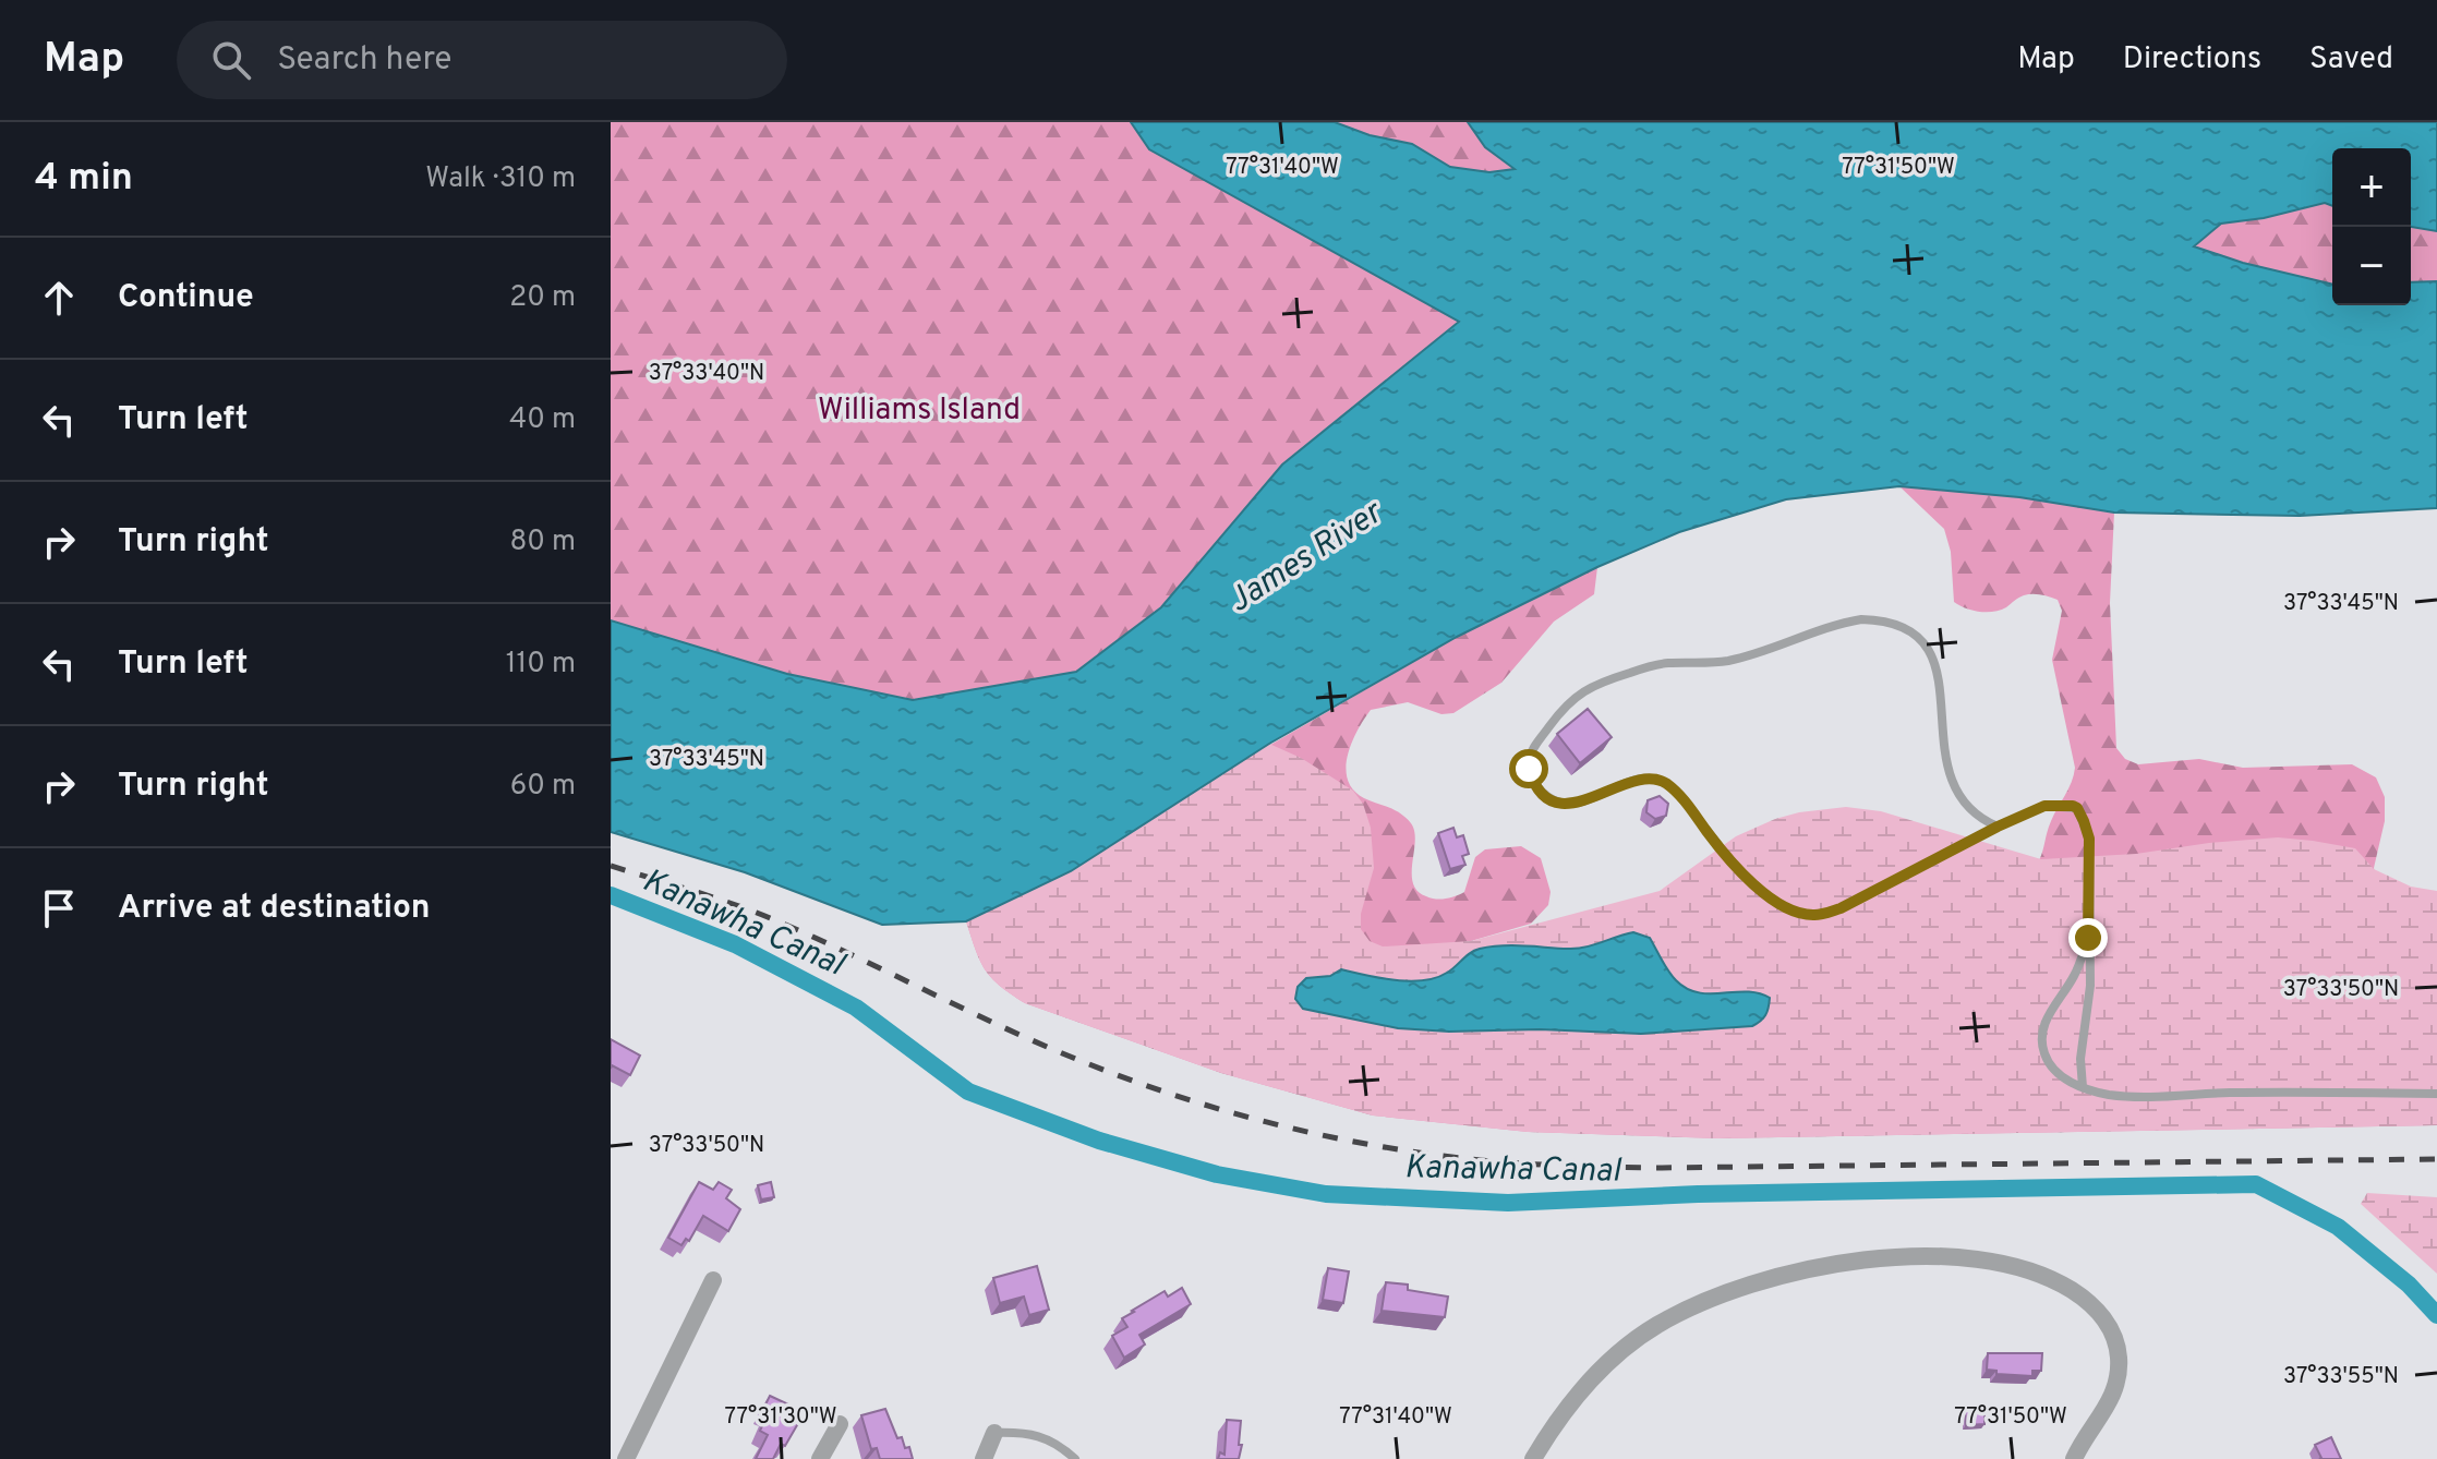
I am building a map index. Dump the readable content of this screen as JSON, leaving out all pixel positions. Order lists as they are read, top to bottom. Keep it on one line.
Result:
{"water":["James River","Kanawha Canal"],"parks":["Williams Island"],"page":{"header":"Map","search":"Search here","nav":["Map","Directions","Saved"],"heading":["4 min","Walk · 310 m"],"map_buttons":["+","−"],"list":[["Continue","20 m"],["Turn left","40 m"],["Turn right","80 m"],["Turn left","110 m"],["Turn right","60 m"],"Arrive at destination"]},"coordinates":["77°31'40\"W","77°31'50\"W","37°33'40\"N","37°33'45\"N","37°33'50\"N","37°33'55\"N","77°31'30\"W"]}
